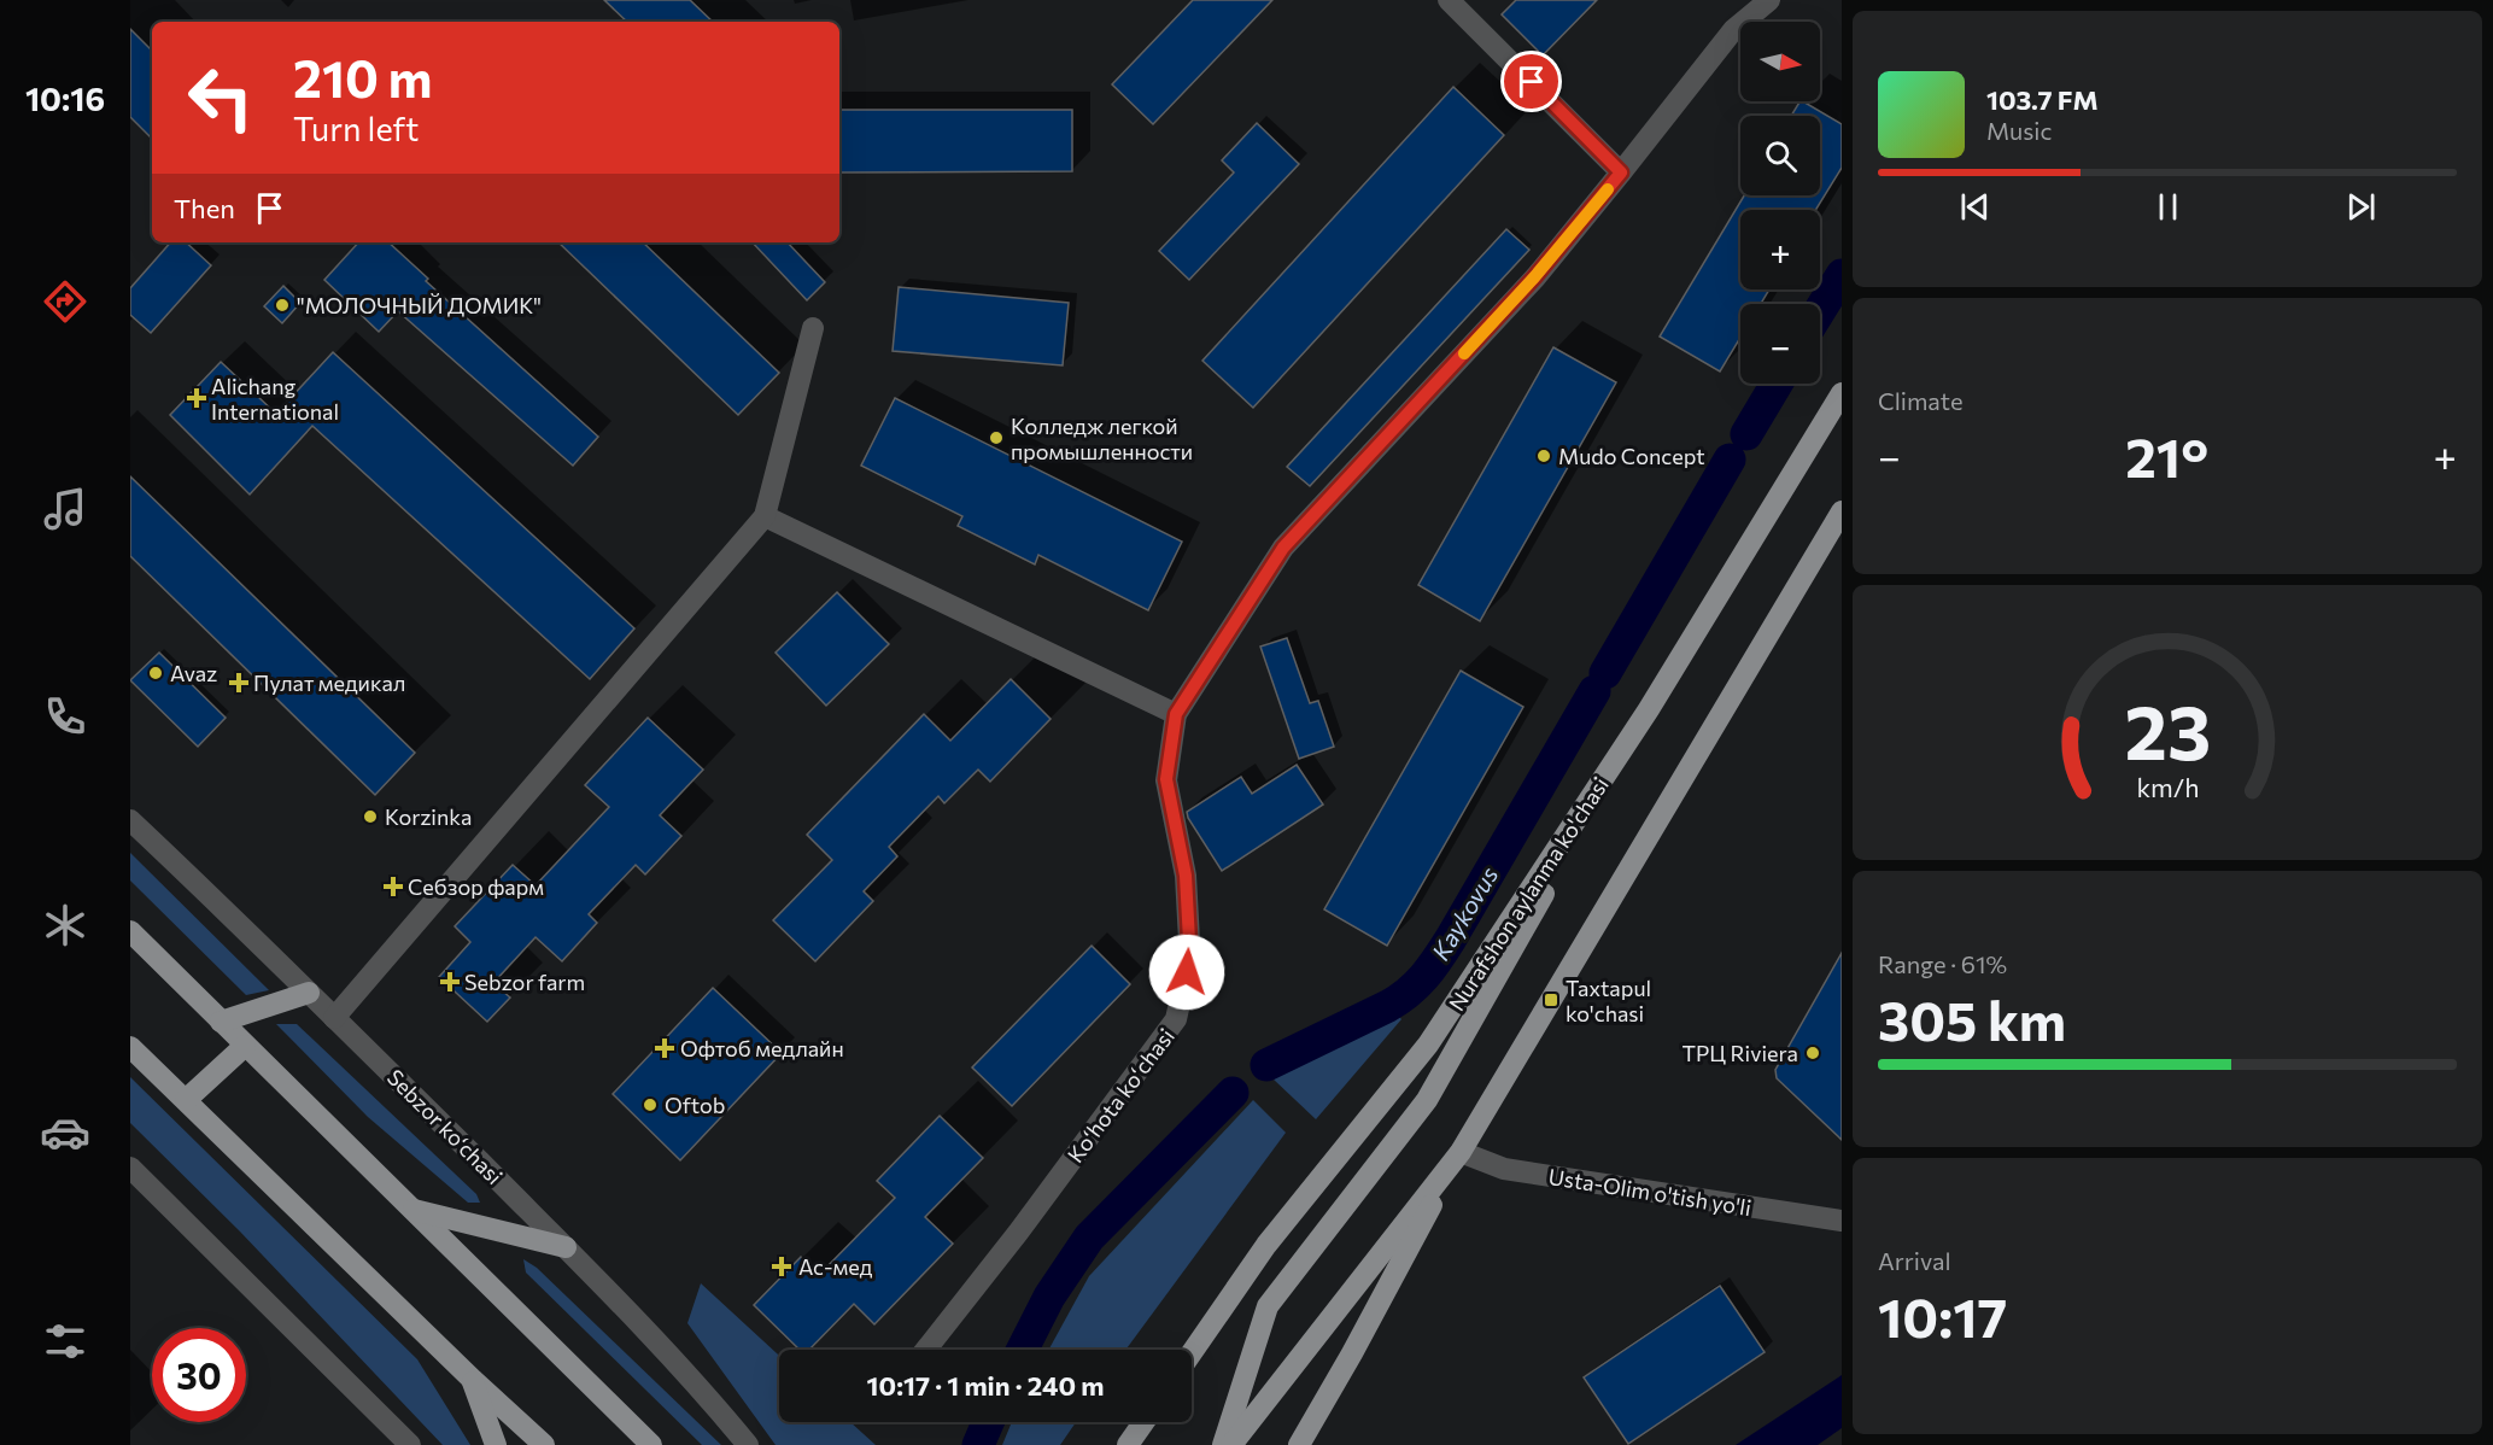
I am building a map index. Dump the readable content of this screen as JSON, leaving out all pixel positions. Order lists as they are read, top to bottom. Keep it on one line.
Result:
{"streets":{"main road":["Nurafshon aylanma ko'chasi"],"street":["Koʻhota koʻchasi","Sebzor ko‘chasi","Usta-Olim o'tish yo'li"]},"water":["Kaykovus"],"places":{"other":["\"МОЛОЧНЫЙ ДОМИК\"","Колледж легкой промышленности","Mudo Concept","Avaz","Korzinka","ТРЦ Riviera","Oftob"],"health":["Alichang International","Пулат медикал","Себзор фарм","Sebzor farm","Офтоб медлайн","Ас-мед"],"transit":["Taxtapul ko'chasi"]},"north":"right","page":{"tabs":"10:16","map_buttons":["+","−"],"turn":["210 m","Turn left"],"song":["103.7 FM","Music"],"then":"Then","tile":["Climate",["Range · 61%","305 km"],["Arrival","10:17"]],"heat":["−","21°","+"],"limit":"30","trip":"10:17 · 1 min · 240 m","gauge":["23","km/h"]}}
